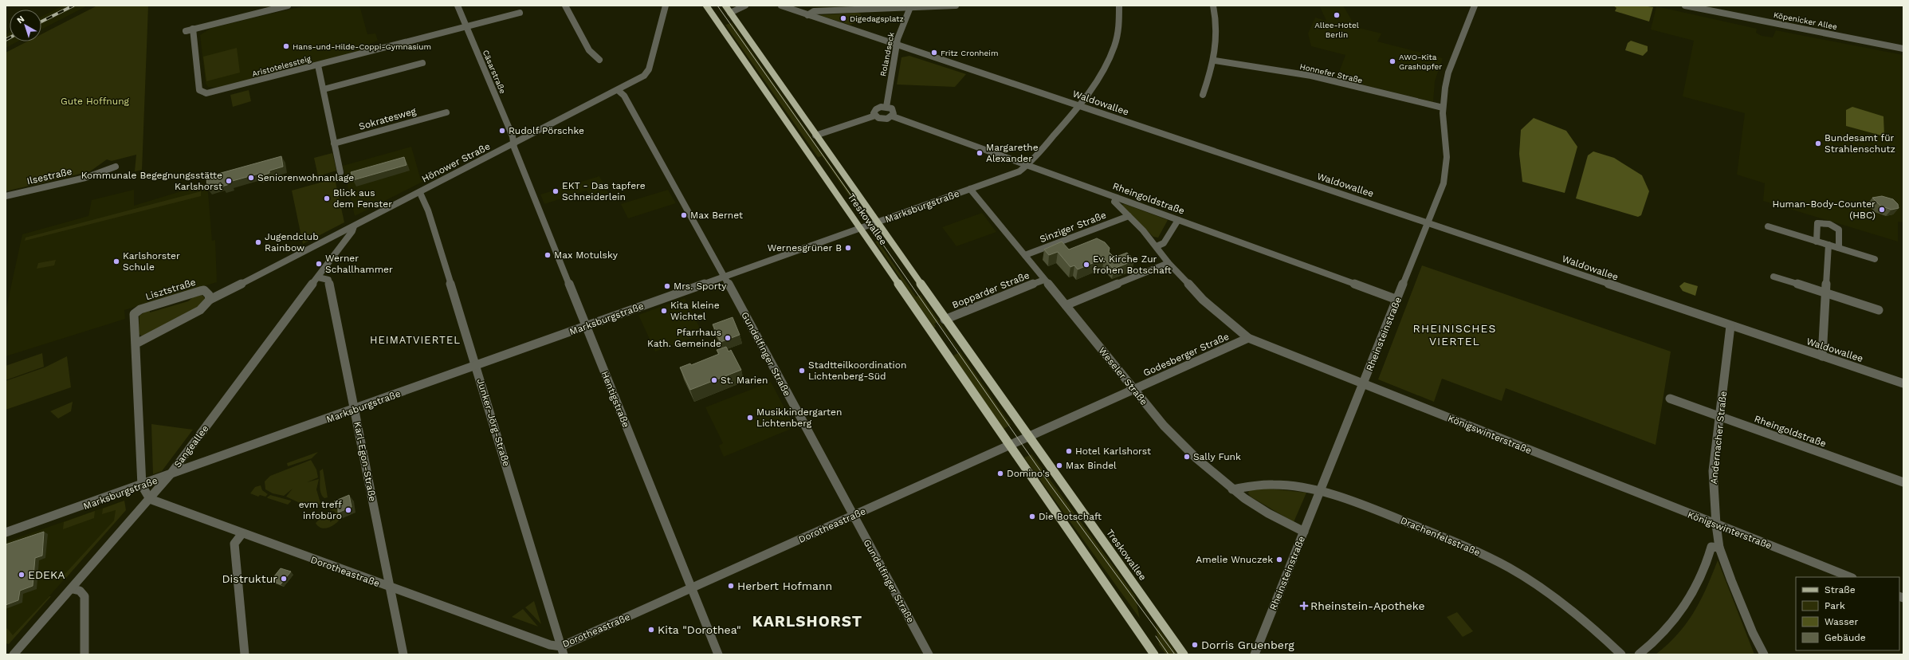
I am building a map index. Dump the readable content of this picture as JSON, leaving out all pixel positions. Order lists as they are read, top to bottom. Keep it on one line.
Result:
{"streets":{"main road":["Treskowallee"],"street":["Köpenicker Allee","Rolandseck","Aristotelessteig","Cäsarstraße","Honnefer Straße","Waldowallee","Sokratesweg","Hönower Straße","Ilsestraße","Rheingoldstraße","Marksburgstraße","Sinziger Straße","Lisztstraße","Bopparder Straße","Rheinsteinstraße","Gundelfinger Straße","Godesberger Straße","Weseler Straße","Hentigstraße","Junker-Jörg-Straße","Königswinterstraße","Andernacher Straße","Sangeallee","Karl-Egon-Straße","Dorotheastraße","Drachenfelsstraße"]},"crossings":[["Rolandseck","Waldowallee"],["Aristotelessteig","Cäsarstraße"],["Cäsarstraße","Hönower Straße"],["Cäsarstraße","Hentigstraße"],["Honnefer Straße","Rheinsteinstraße"],["Waldowallee","Marksburgstraße"],["Waldowallee","Rheinsteinstraße"],["Waldowallee","Andernacher Straße"],["Hönower Straße","Lisztstraße"],["Hönower Straße","Gundelfinger Straße"],["Hönower Straße","Hentigstraße"],["Hönower Straße","Junker-Jörg-Straße"],["Hönower Straße","Sangeallee"],["Rheingoldstraße","Marksburgstraße"],["Rheingoldstraße","Rheinsteinstraße"],["Rheingoldstraße","Königswinterstraße"],["Rheingoldstraße","Andernacher Straße"],["Marksburgstraße","Treskowallee"],["Marksburgstraße","Lisztstraße"],["Marksburgstraße","Gundelfinger Straße"],["Marksburgstraße","Weseler Straße"],["Marksburgstraße","Hentigstraße"],["Marksburgstraße","Junker-Jörg-Straße"],["Marksburgstraße","Sangeallee"],["Marksburgstraße","Karl-Egon-Straße"],["Treskowallee","Bopparder Straße"],["Treskowallee","Godesberger Straße"],["Treskowallee","Dorotheastraße"],["Sinziger Straße","Weseler Straße"],["Sinziger Straße","Königswinterstraße"],["Bopparder Straße","Weseler Straße"],["Rheinsteinstraße","Weseler Straße"],["Rheinsteinstraße","Königswinterstraße"],["Rheinsteinstraße","Drachenfelsstraße"],["Gundelfinger Straße","Dorotheastraße"],["Godesberger Straße","Weseler Straße"],["Godesberger Straße","Königswinterstraße"],["Weseler Straße","Drachenfelsstraße"],["Hentigstraße","Dorotheastraße"],["Junker-Jörg-Straße","Dorotheastraße"],["Königswinterstraße","Andernacher Straße"],["Sangeallee","Karl-Egon-Straße"],["Sangeallee","Dorotheastraße"],["Karl-Egon-Straße","Dorotheastraße"]],"districts":["RHEINISCHES VIERTEL","HEIMATVIERTEL","KARLSHORST"],"parks":["Gute Hoffnung"],"places":{"other":["Allee-Hotel Berlin","Digedagsplatz","Hans-und-Hilde-Coppi-Gymnasium","Fritz Cronheim","AWO-Kita Grashüpfer","Rudolf Pörschke","Bundesamt für Strahlenschutz","Margarethe Alexander","Seniorenwohnanlage","Kommunale Begegnungsstätte Karlshorst","EKT - Das tapfere Schneiderlein","Blick aus dem Fenster","Human-Body-Counter (HBC)","Max Bernet","Jugendclub Rainbow","Wernesgrüner B","Max Motulsky","Karlshorster Schule","Werner Schallhammer","Ev. Kirche Zur frohen Botschaft","Mrs. Sporty","Kita kleine Wichtel","Pfarrhaus Kath. Gemeinde","Stadtteilkoordination Lichtenberg-Süd","St. Marien","Musikkindergarten Lichtenberg","Hotel Karlshorst","Sally Funk","Max Bindel","Domino's","evm treff infobüro","Die Botschaft","Amelie Wnuczek","EDEKA","Distruktur","Herbert Hofmann","Kita \"Dorothea\"","Dorris Gruenberg"],"health":["Rheinstein-Apotheke"]},"legend":["Straße","Park","Wasser","Gebäude"],"north":"top left"}
